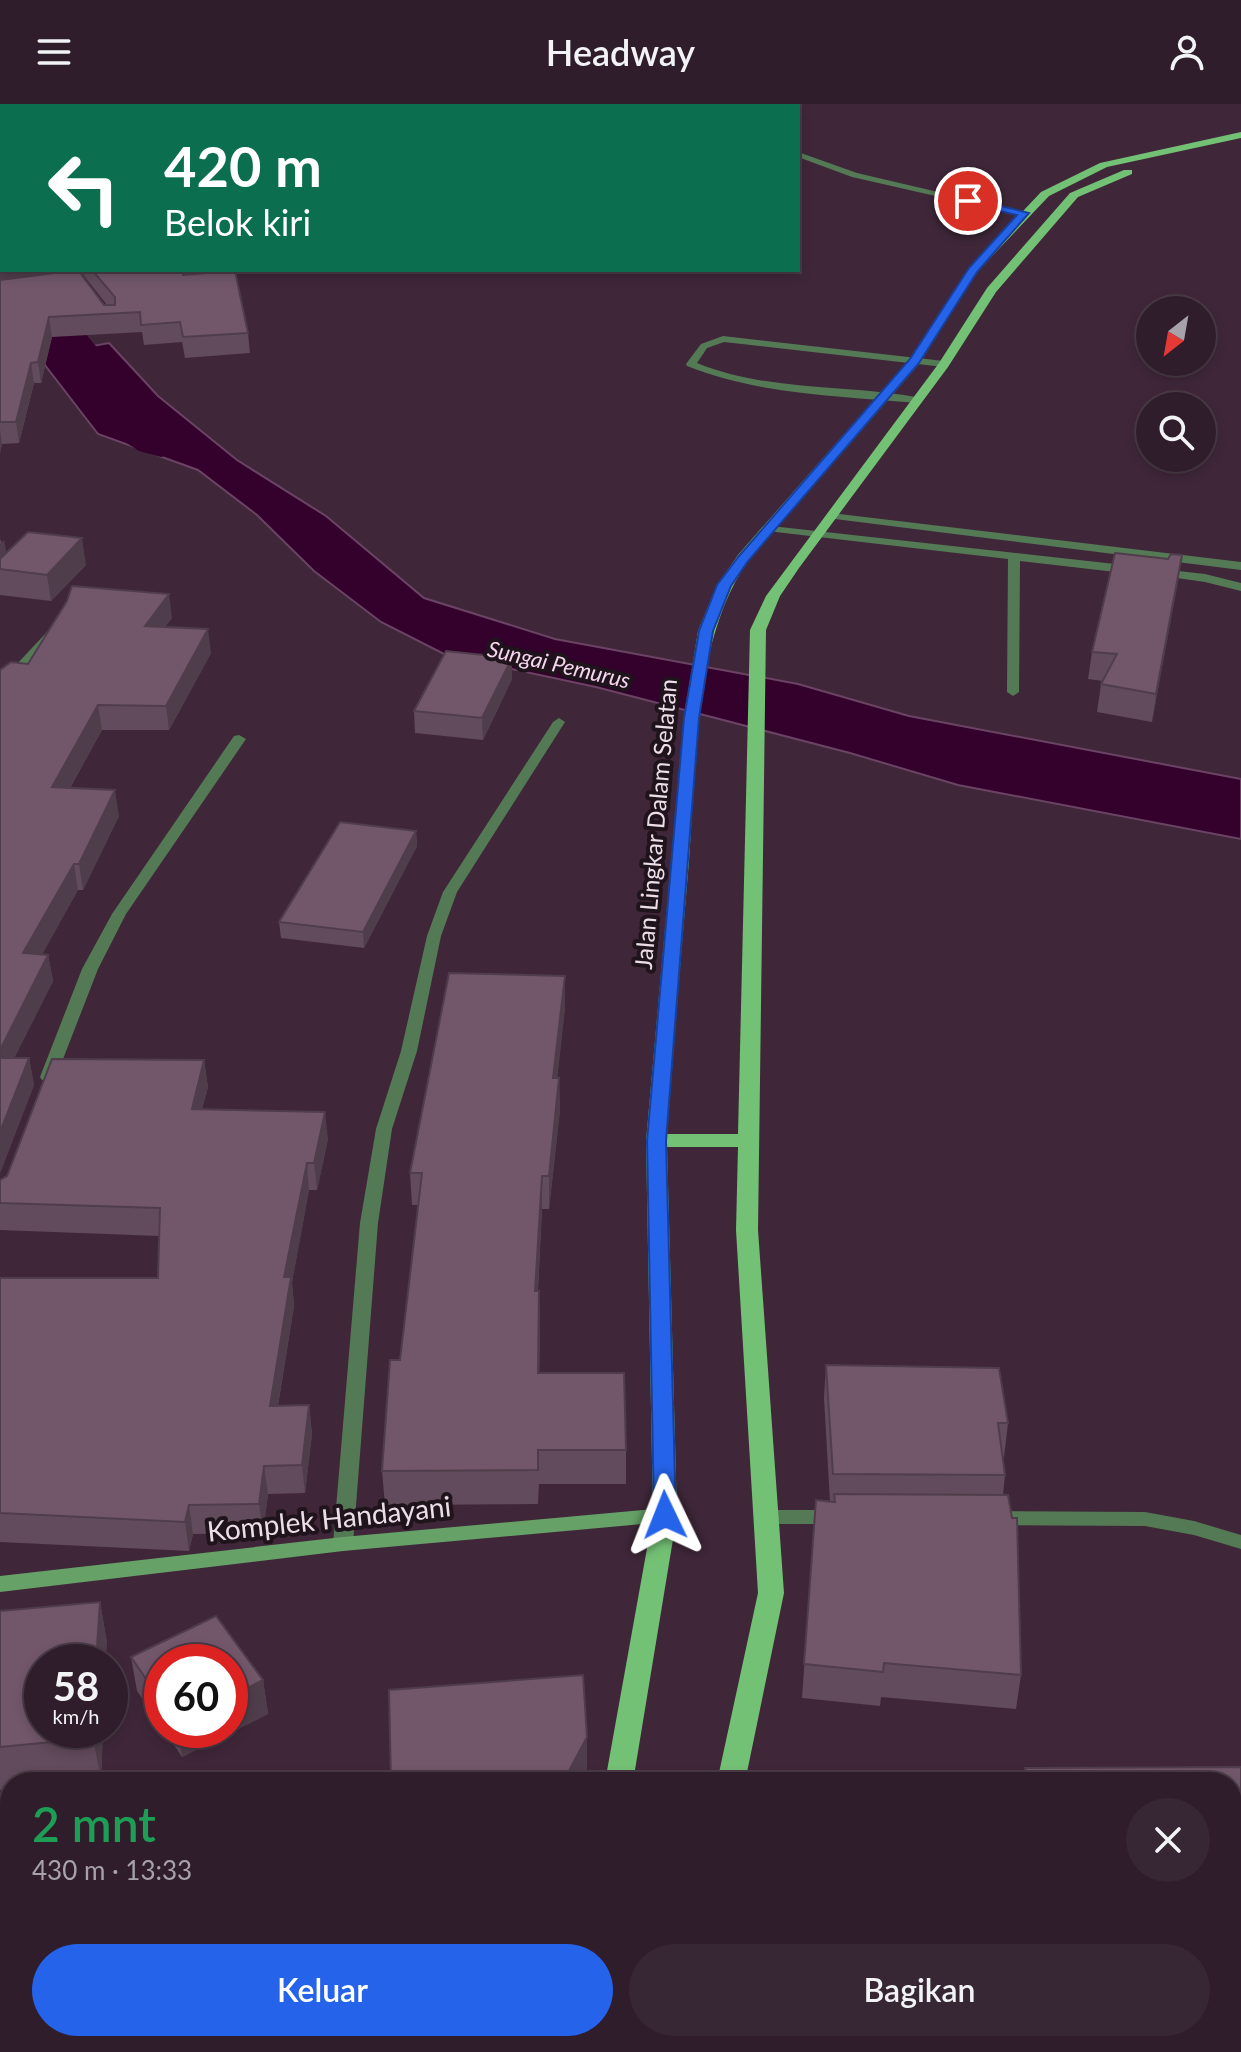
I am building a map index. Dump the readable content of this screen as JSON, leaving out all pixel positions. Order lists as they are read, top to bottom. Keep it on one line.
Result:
{"streets":{"main road":["Jalan Lingkar Dalam Selatan"],"street":["Komplek Handayani"]},"crossings":[["Jalan Lingkar Dalam Selatan","Komplek Handayani"]],"water":["Sungai Pemurus"],"north":"bottom left","page":{"header":"Headway","turn":["420 m","Belok kiri"],"speed":"58 km/h","limit":"60","heading":["2 mnt","430 m · 13:33"],"buttons":["Keluar","Bagikan"]}}
